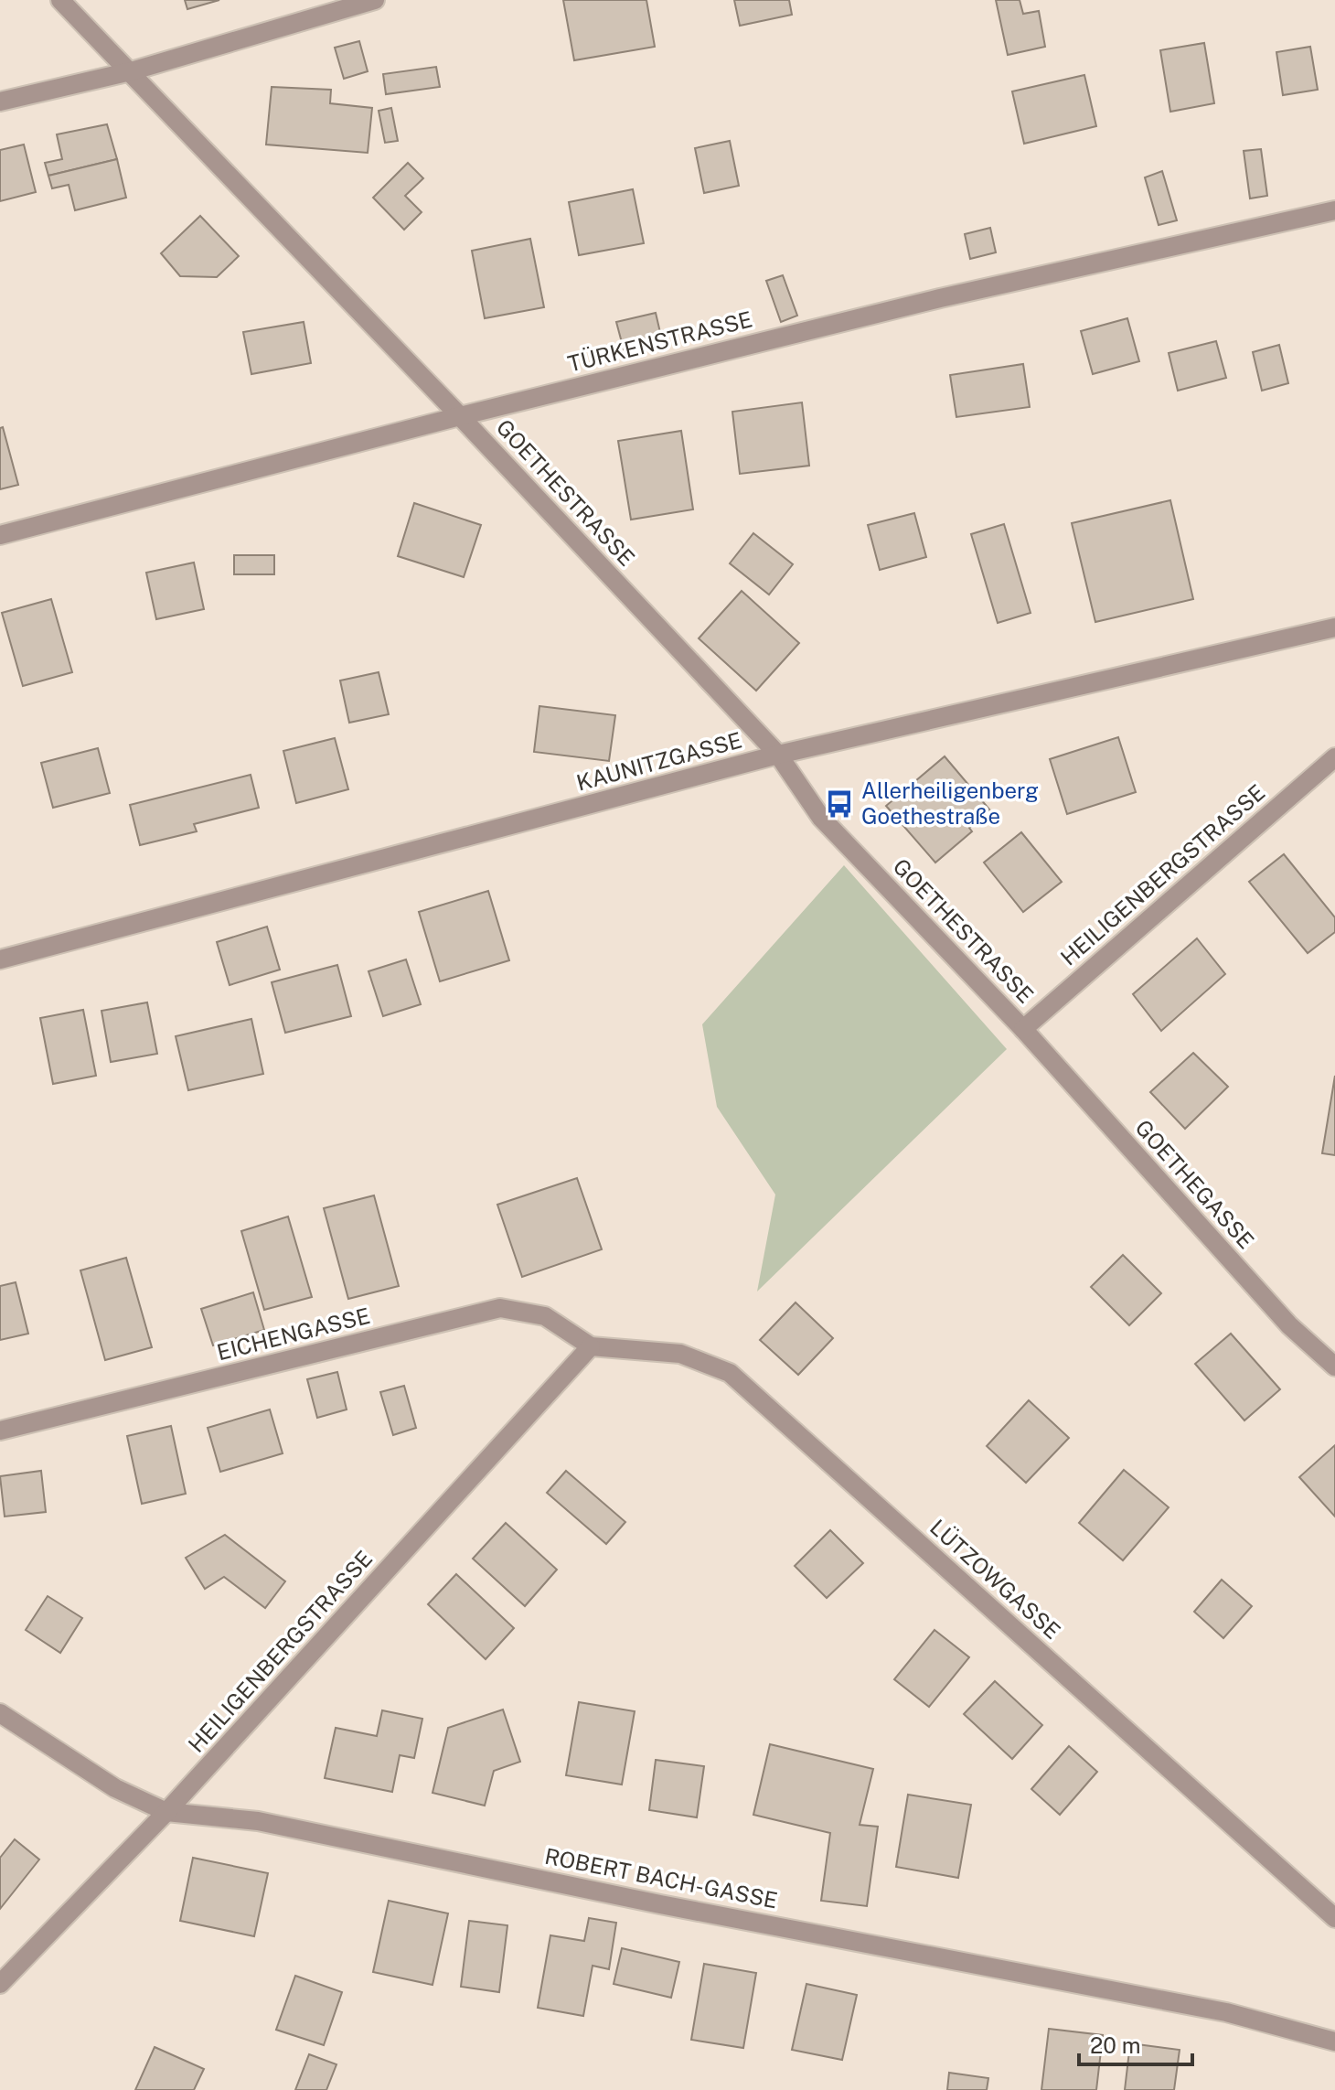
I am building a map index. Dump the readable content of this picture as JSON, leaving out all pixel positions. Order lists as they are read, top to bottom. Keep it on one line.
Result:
{"streets":{"street":["TÜRKENSTRASSE","GOETHESTRASSE","KAUNITZGASSE","HEILIGENBERGSTRASSE","GOETHEGASSE","EICHENGASSE","LÜTZOWGASSE","ROBERT BACH-GASSE"]},"crossings":[["TÜRKENSTRASSE","GOETHESTRASSE"],["GOETHESTRASSE","KAUNITZGASSE"],["GOETHESTRASSE","HEILIGENBERGSTRASSE"],["GOETHESTRASSE","GOETHEGASSE"],["HEILIGENBERGSTRASSE","GOETHEGASSE"],["HEILIGENBERGSTRASSE","EICHENGASSE"],["HEILIGENBERGSTRASSE","LÜTZOWGASSE"],["HEILIGENBERGSTRASSE","ROBERT BACH-GASSE"],["EICHENGASSE","LÜTZOWGASSE"]],"places":{"bus stop":["Allerheiligenberg Goethestraße"]},"scale_bar":"20 m"}
